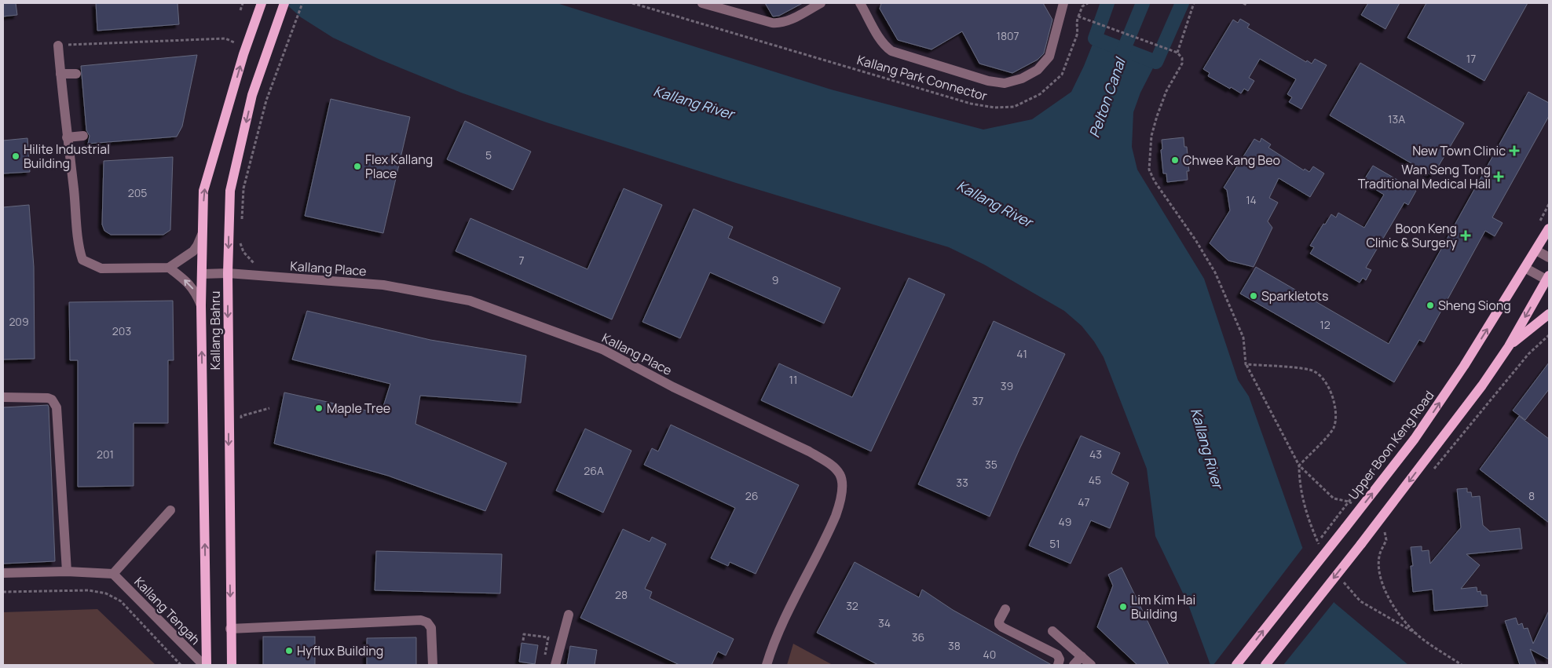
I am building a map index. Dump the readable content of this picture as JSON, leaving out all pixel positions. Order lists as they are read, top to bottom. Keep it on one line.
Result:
{"streets":{"main road":["Kallang Bahru","Upper Boon Keng Road"],"street":["Kallang Place","Kallang Tengah"],"path":["Kallang Park Connector"]},"crossings":[["Kallang Place","Kallang Bahru"],["Kallang Bahru","Kallang Tengah"]],"water":["Pelton Canal","Kallang River"],"places":{"health":["New Town Clinic","Wan Seng Tong Traditional Medical Hall","Boon Keng Clinic & Surgery"],"other":["Hilite Industrial Building","Chwee Kang Beo","Flex Kallang Place","Sparkletots","Sheng Siong","Maple Tree","Lim Kim Hai Building","Hyflux Building"]},"house_numbers":["1807","17","13A","5","205","14","7","9","209","12","203","41","11","39","37","201","43","35","26A","45","33","26","8","47","49","51","28","32","34","36","38","40"]}
